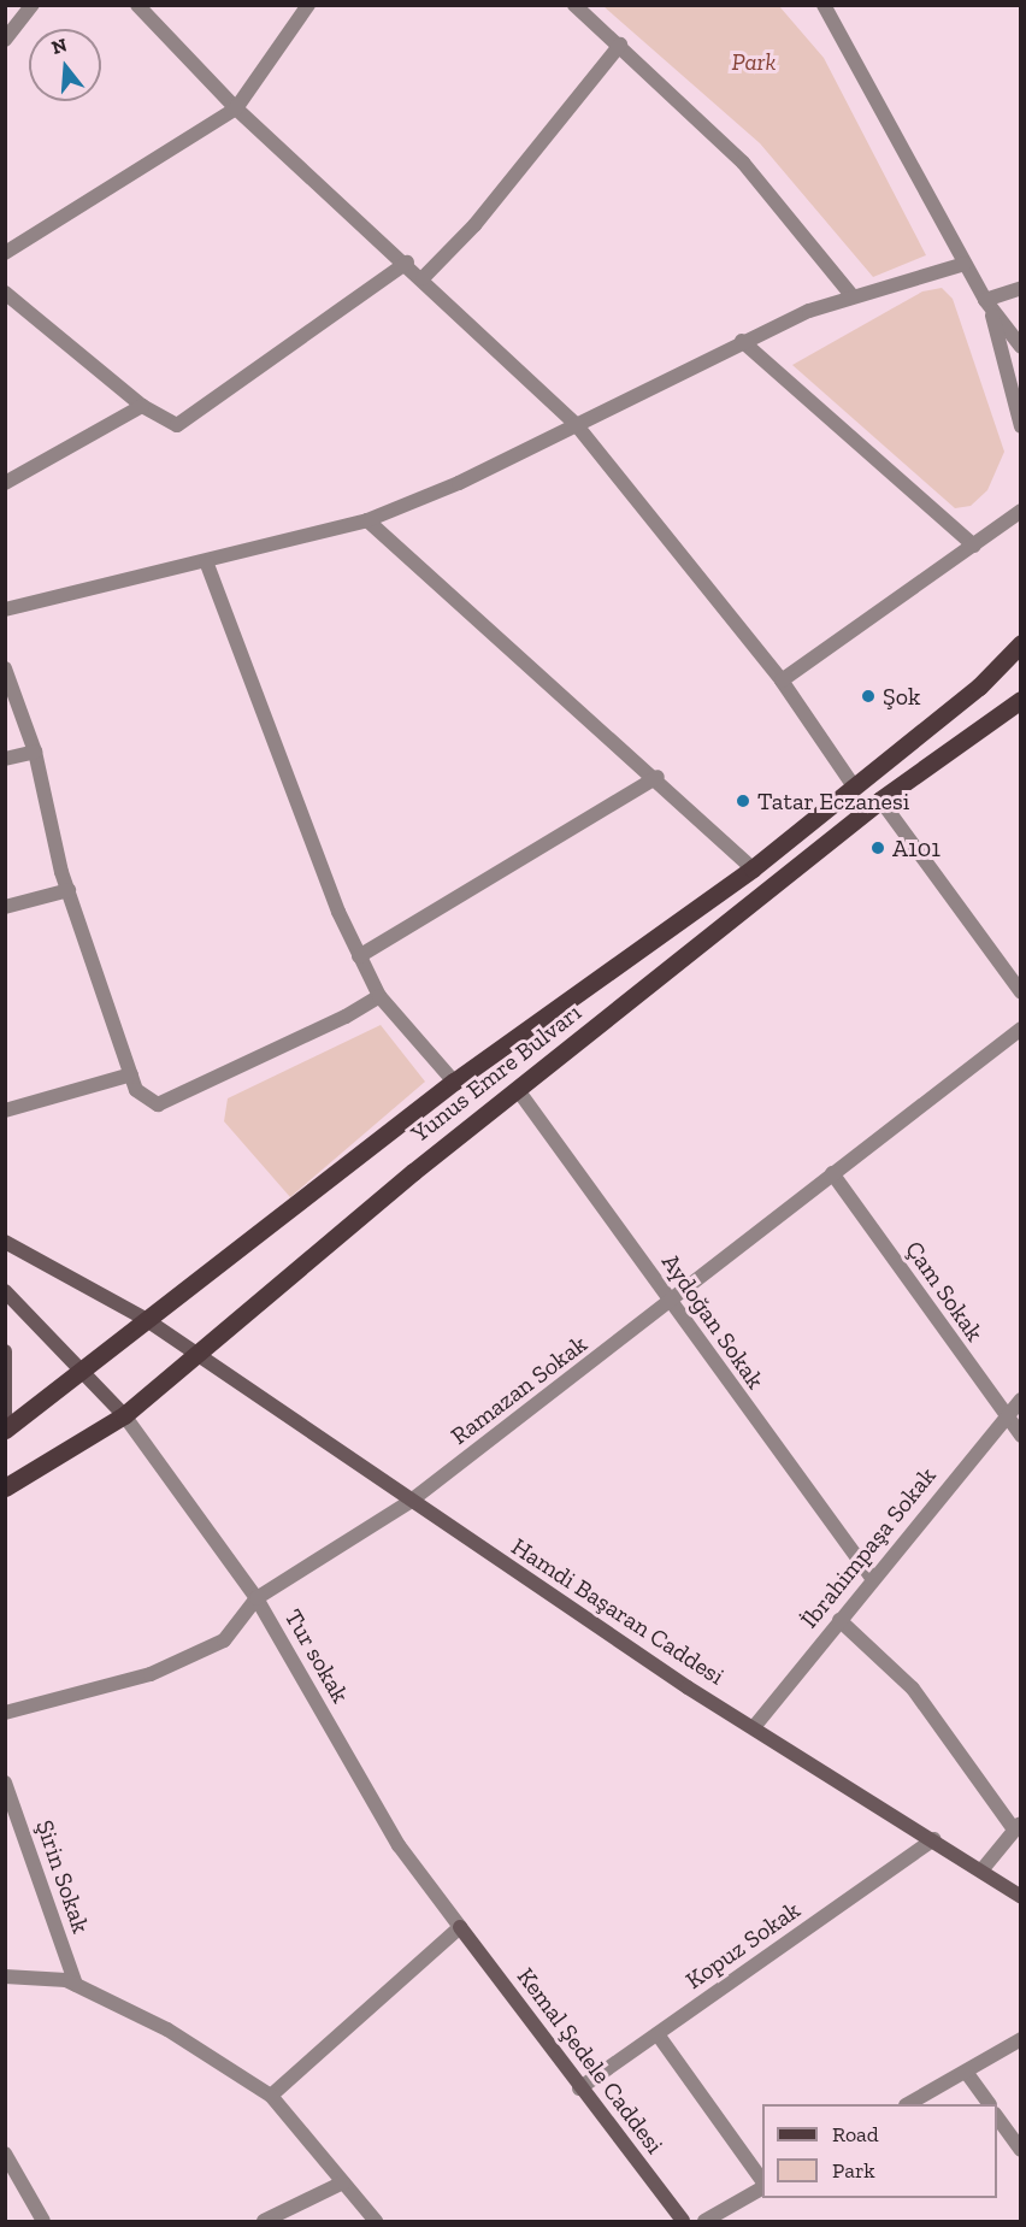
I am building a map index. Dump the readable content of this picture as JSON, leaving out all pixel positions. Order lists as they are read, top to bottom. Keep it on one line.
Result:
{"streets":{"main road":["Yunus Emre Bulvarı"],"street":["Çam Sokak","Aydoğan Sokak","Ramazan Sokak","İbrahimpaşa Sokak","Hamdi Başaran Caddesi","Tur sokak","Şirin Sokak","Kopuz Sokak","Kemal Şedele Caddesi"]},"crossings":[["Yunus Emre Bulvarı","Aydoğan Sokak"],["Yunus Emre Bulvarı","Hamdi Başaran Caddesi"],["Yunus Emre Bulvarı","Tur sokak"],["Çam Sokak","Ramazan Sokak"],["Çam Sokak","İbrahimpaşa Sokak"],["Aydoğan Sokak","Ramazan Sokak"],["Aydoğan Sokak","İbrahimpaşa Sokak"],["Ramazan Sokak","Hamdi Başaran Caddesi"],["Ramazan Sokak","Tur sokak"],["İbrahimpaşa Sokak","Hamdi Başaran Caddesi"],["Hamdi Başaran Caddesi","Kopuz Sokak"],["Tur sokak","Kemal Şedele Caddesi"],["Kopuz Sokak","Kemal Şedele Caddesi"]],"parks":["Park"],"places":["Şok","Tatar Eczanesi","A101"],"legend":["Road","Park"],"north":"top"}
